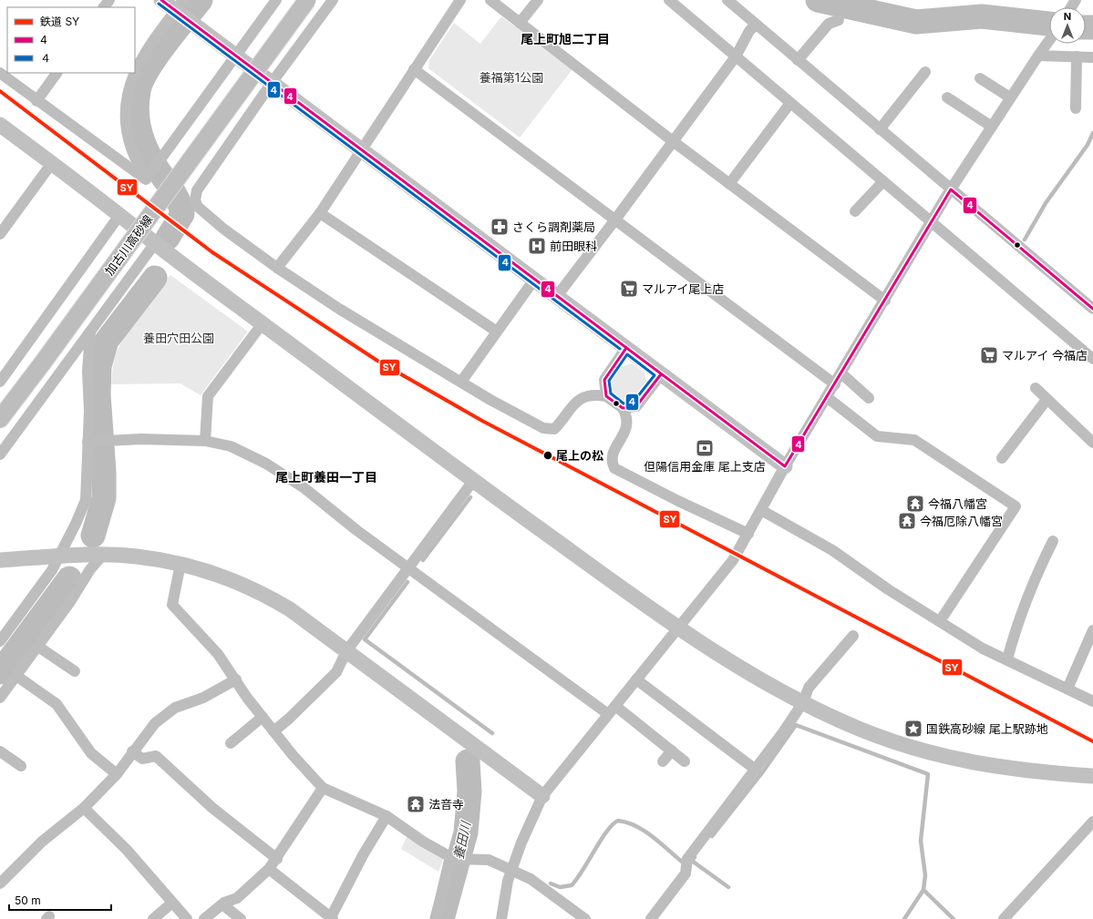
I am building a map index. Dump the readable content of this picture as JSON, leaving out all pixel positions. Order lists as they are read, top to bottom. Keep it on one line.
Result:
{"streets":{"main road":["加古川高砂線"]},"districts":["尾上町旭二丁目","尾上町養田一丁目"],"water":["養田川"],"parks":["養福第1公園","養田穴田公園"],"places":{"pharmacy":["さくら調剤薬局"],"hospital":["前田眼科"],"supermarket":["マルアイ尾上店","マルアイ 今福店"],"bank":["但陽信用金庫 尾上支店"],"other":["尾上の松"],"temple":["今福八幡宮","今福厄除八幡宮","法音寺"],"place":["国鉄高砂線 尾上駅跡地"]},"lines":["transit line 4","transit line ４","rail line SY"],"legend":["鉄道 SY","4","４"],"scale_bar":"50 m","north":"top"}
